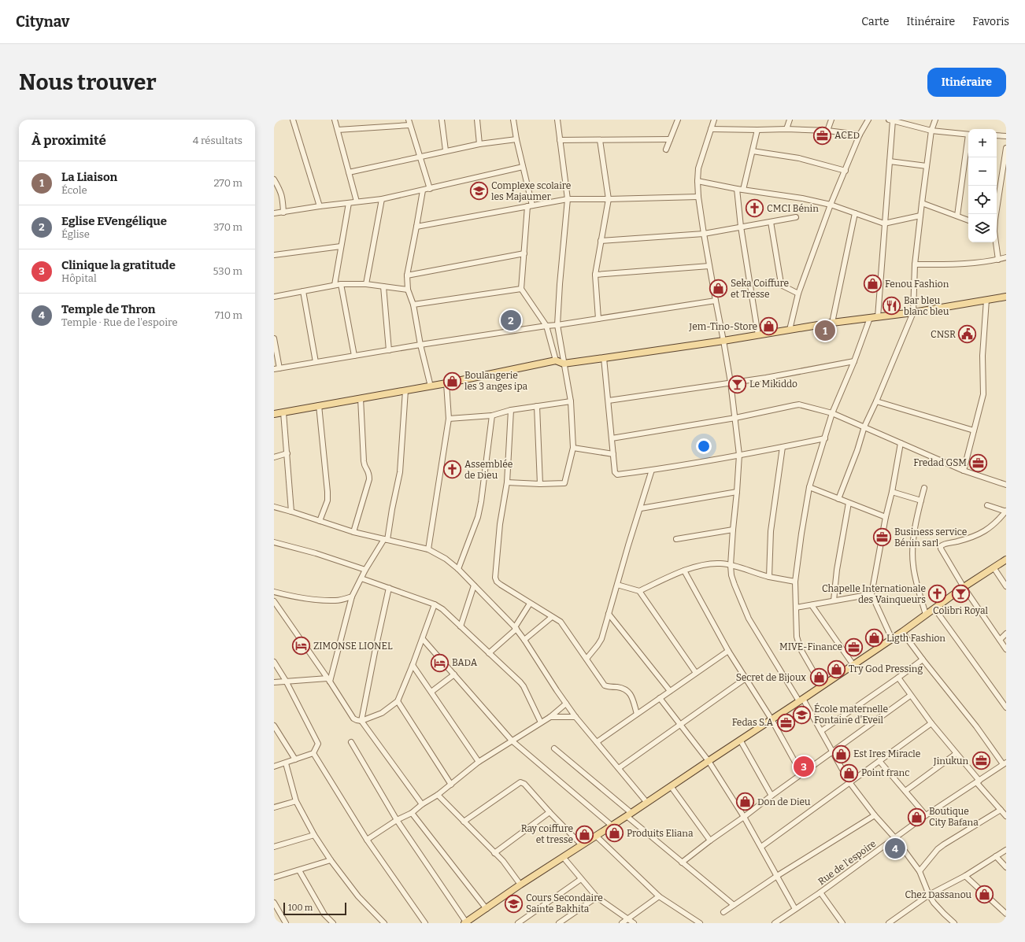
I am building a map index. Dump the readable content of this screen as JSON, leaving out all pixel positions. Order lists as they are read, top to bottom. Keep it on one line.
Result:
{"streets":{"street":["Rue de l'espoire"]},"places":{"office":["ACED","Fredad GSM","Business service Bénin sarl","MIVE-Finance","Fedas S.A","Jinukun"],"school or university":["Complexe scolaire les Majaumer","École maternelle Fontaine d'Eveil","Cours Secondaire Sainte Bakhita"],"church":["CMCI Bénin","Assemblée de Dieu","Chapelle Internationale des Vainqueurs"],"shop":["Fenou Fashion","Seka Coiffure et Tresse","Jem-Tino-Store","Boulangerie les 3 anges ipa","Ligth Fashion","Try God Pressing","Secret de Bijoux","Est Ires Miracle","Point franc","Don de Dieu","Boutique City Bafana","Produits Eliana","Ray coiffure et tresse","Chez Dassanou"],"restaurant":["Bar bleu blanc bleu"],"public building":["CNSR"],"bar":["Le Mikiddo","Colibri Royal"],"hotel":["ZIMONSE LIONEL","BADA"]},"scale_bar":"100 m","page":{"header":"Citynav","nav":["Carte","Itinéraire","Favoris"],"buttons":"Itinéraire","title":"Nous trouver","heading":["À proximité","4 résultats"],"map_buttons":["+","−"],"list":[{"mark":"1","name":"La Liaison","note":"École","value":"270 m"},{"mark":"2","name":"Eglise EVengélique","note":"Église","value":"370 m"},{"mark":"3","name":"Clinique la gratitude","note":"Hôpital","value":"530 m"},{"mark":"4","name":"Temple de Thron","note":"Temple · Rue de l'espoire","value":"710 m"}],"pins":["2","1","3","4"],"scale":"100 m"}}
